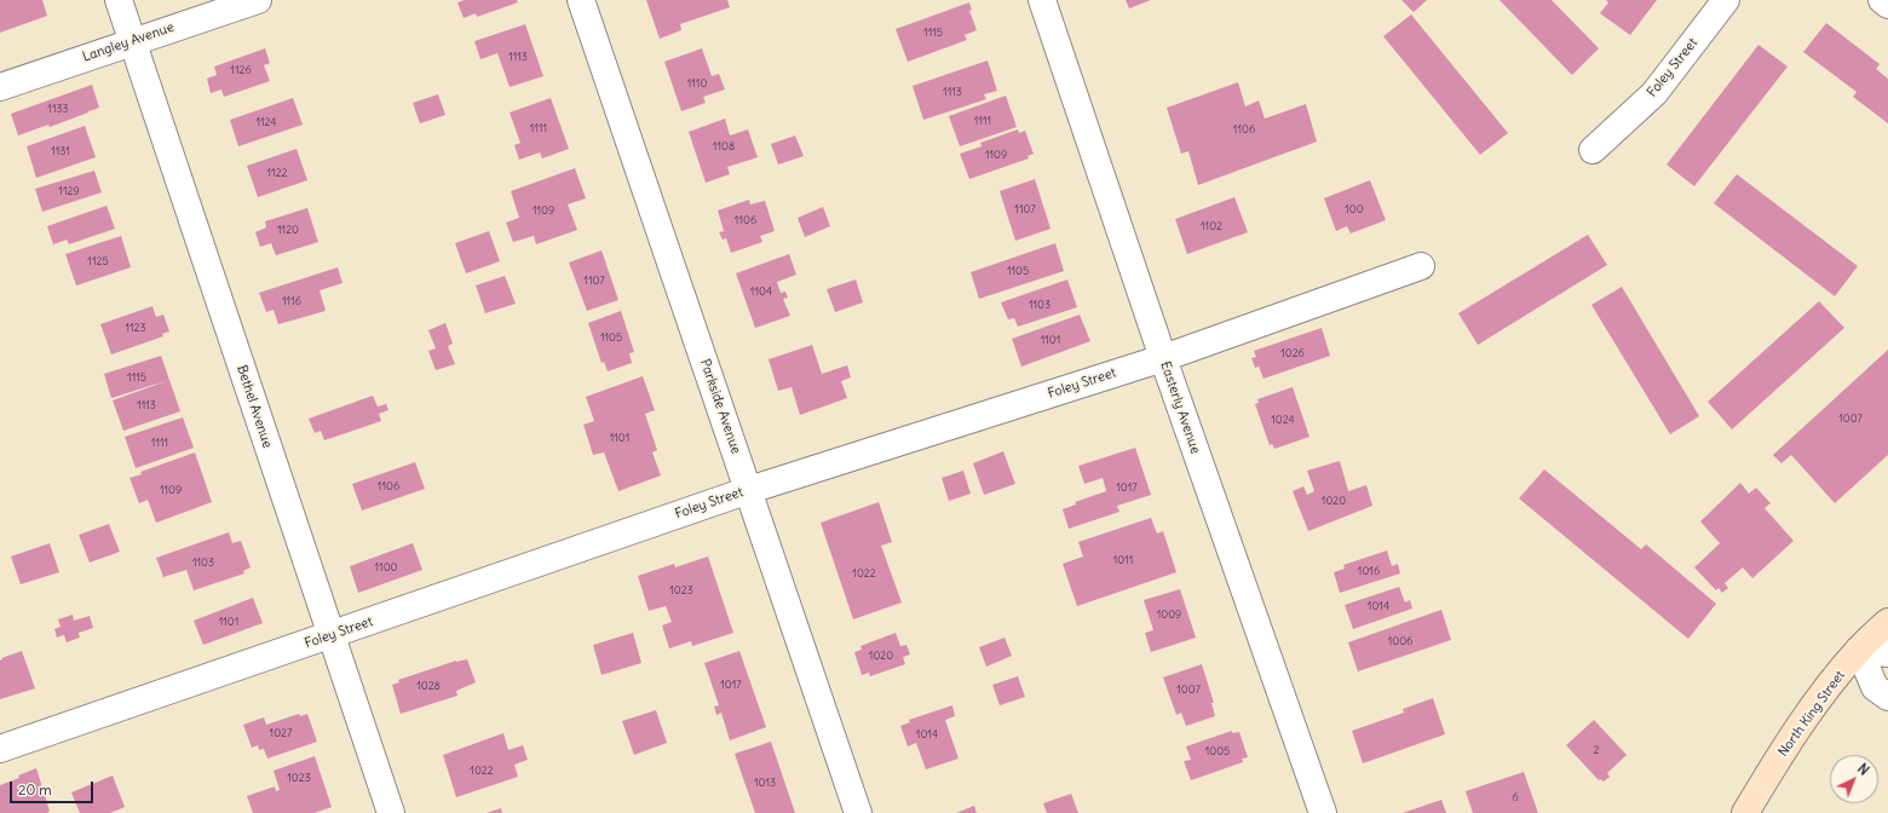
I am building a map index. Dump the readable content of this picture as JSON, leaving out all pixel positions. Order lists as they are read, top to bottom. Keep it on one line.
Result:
{"streets":{"main road":["North King Street"],"street":["Langley Avenue","Foley Street","Bethel Avenue","Parkside Avenue","Easterly Avenue"]},"crossings":[["Langley Avenue","Bethel Avenue"],["Foley Street","Bethel Avenue"],["Foley Street","Parkside Avenue"],["Foley Street","Easterly Avenue"]],"house_numbers":["1115","1113","1126","1110","1113","1133","1111","1124","1111","1106","1108","1131","1109","1122","1129","1107","100","1109","1106","1102","1120","1125","1105","1107","1104","1116","1103","1123","1105","1101","1026","1115","1113","1007","1024","1101","1111","1106","1017","1109","1020","1011","1103","1100","1016","1022","1023","1014","1009","1101","1006","1020","1017","1028","1007","1027","1014","2","1005","1022","1023","1013","6"],"scale_bar":"20 m","north":"top right"}
